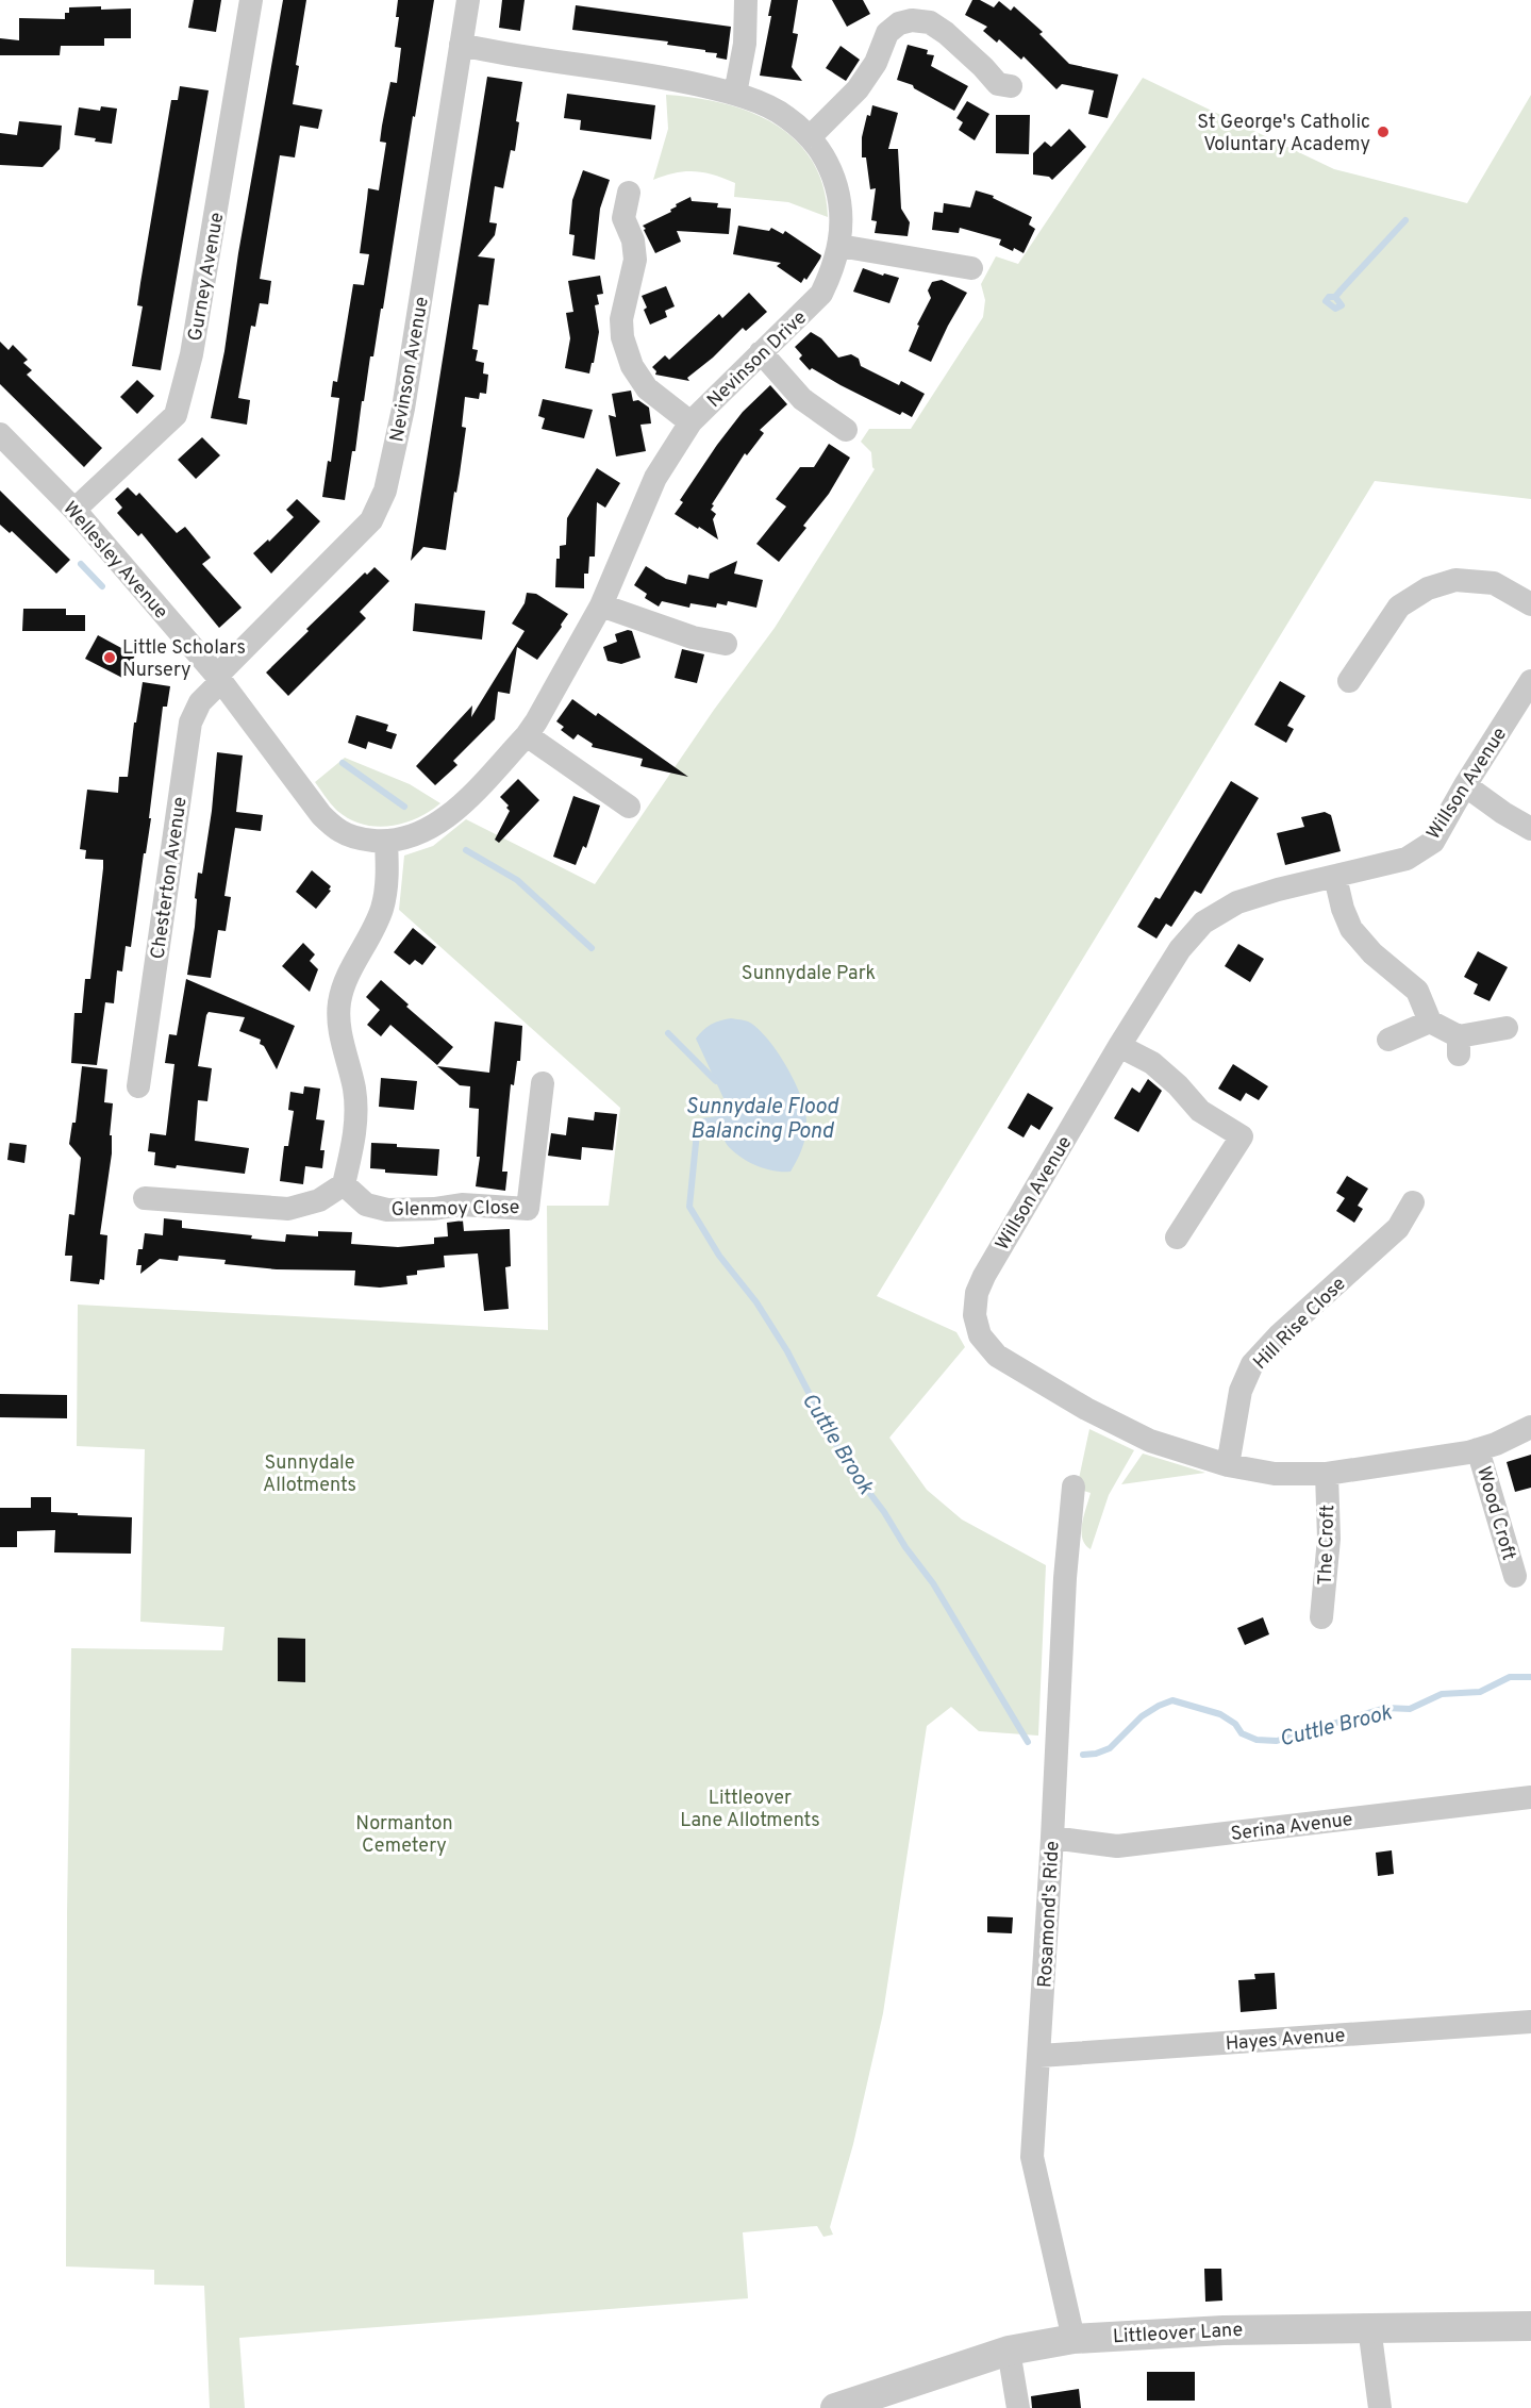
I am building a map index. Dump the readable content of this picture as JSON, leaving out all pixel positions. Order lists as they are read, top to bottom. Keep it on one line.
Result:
{"streets":{"street":["Gurney Avenue","Nevinson Drive","Nevinson Avenue","Wellesley Avenue","Willson Avenue","Chesterton Avenue","Glenmoy Close","Hill Rise Close","Wood Croft","The Croft","Serina Avenue","Rosamond's Ride","Hayes Avenue","Littleover Lane"]},"crossings":[["Gurney Avenue","Wellesley Avenue"],["Nevinson Drive","Nevinson Avenue"],["Nevinson Drive","Wellesley Avenue"],["Nevinson Avenue","Wellesley Avenue"],["Nevinson Avenue","Chesterton Avenue"],["Wellesley Avenue","Chesterton Avenue"],["Willson Avenue","Hill Rise Close"],["Willson Avenue","Wood Croft"],["Willson Avenue","The Croft"],["Serina Avenue","Rosamond's Ride"],["Rosamond's Ride","Hayes Avenue"],["Rosamond's Ride","Littleover Lane"]],"water":["Sunnydale Flood Balancing Pond","Cuttle Brook"],"parks":["Sunnydale Park","Sunnydale Allotments","Littleover Lane Allotments","Normanton Cemetery"],"places":["St George's Catholic Voluntary Academy","Little Scholars Nursery"]}
